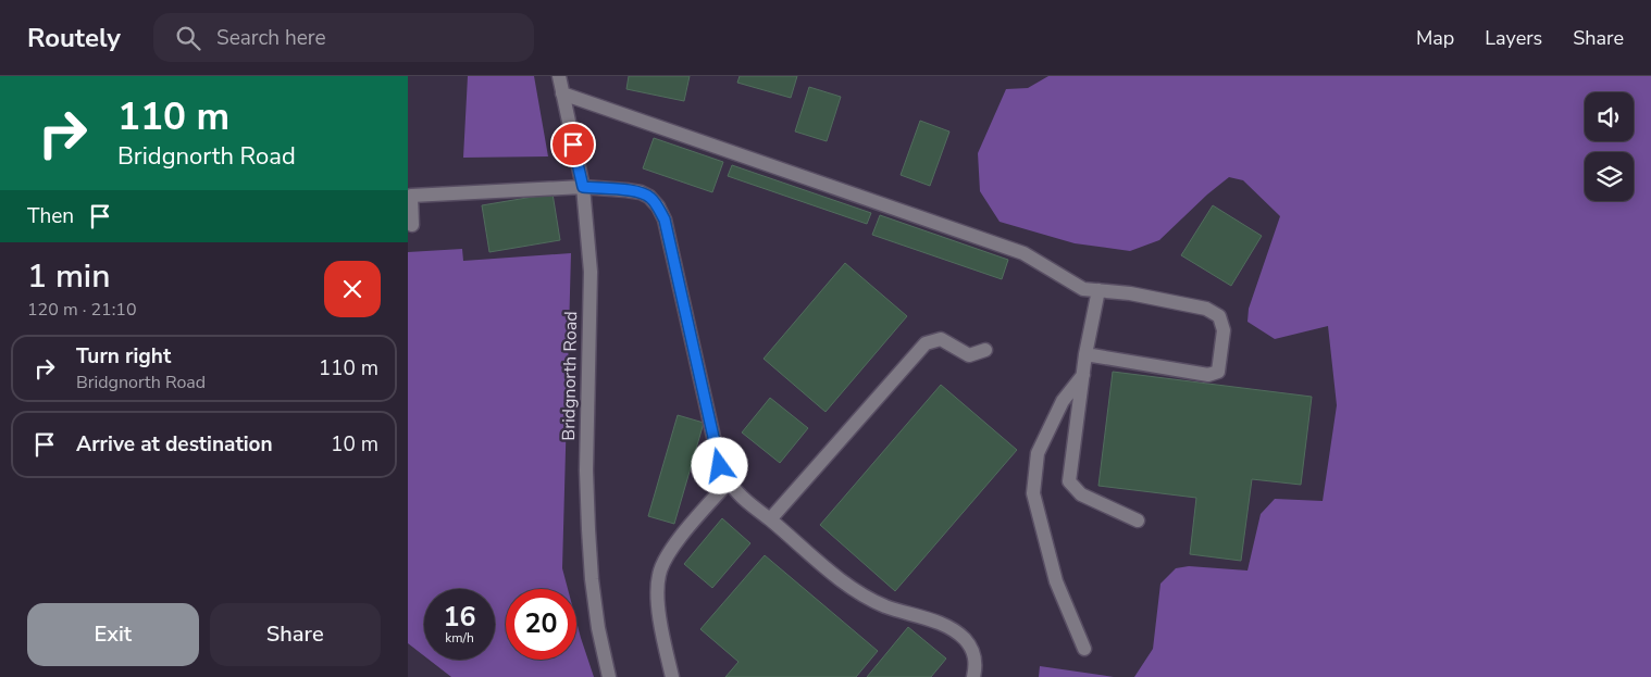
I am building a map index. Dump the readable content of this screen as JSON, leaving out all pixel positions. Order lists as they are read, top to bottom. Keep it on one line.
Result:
{"streets":{"street":["Bridgnorth Road"]},"page":{"header":"Routely","search":"Search here","nav":["Map","Layers","Share"],"turn":["110 m","Bridgnorth Road"],"then":"Then","heading":["1 min","120 m · 21:10"],"list":[{"name":"Turn right","note":"Bridgnorth Road","value":"110 m"},{"name":"Arrive at destination","value":"10 m"}],"speed":"16 km/h","limit":"20","buttons":["Exit","Share"]}}
